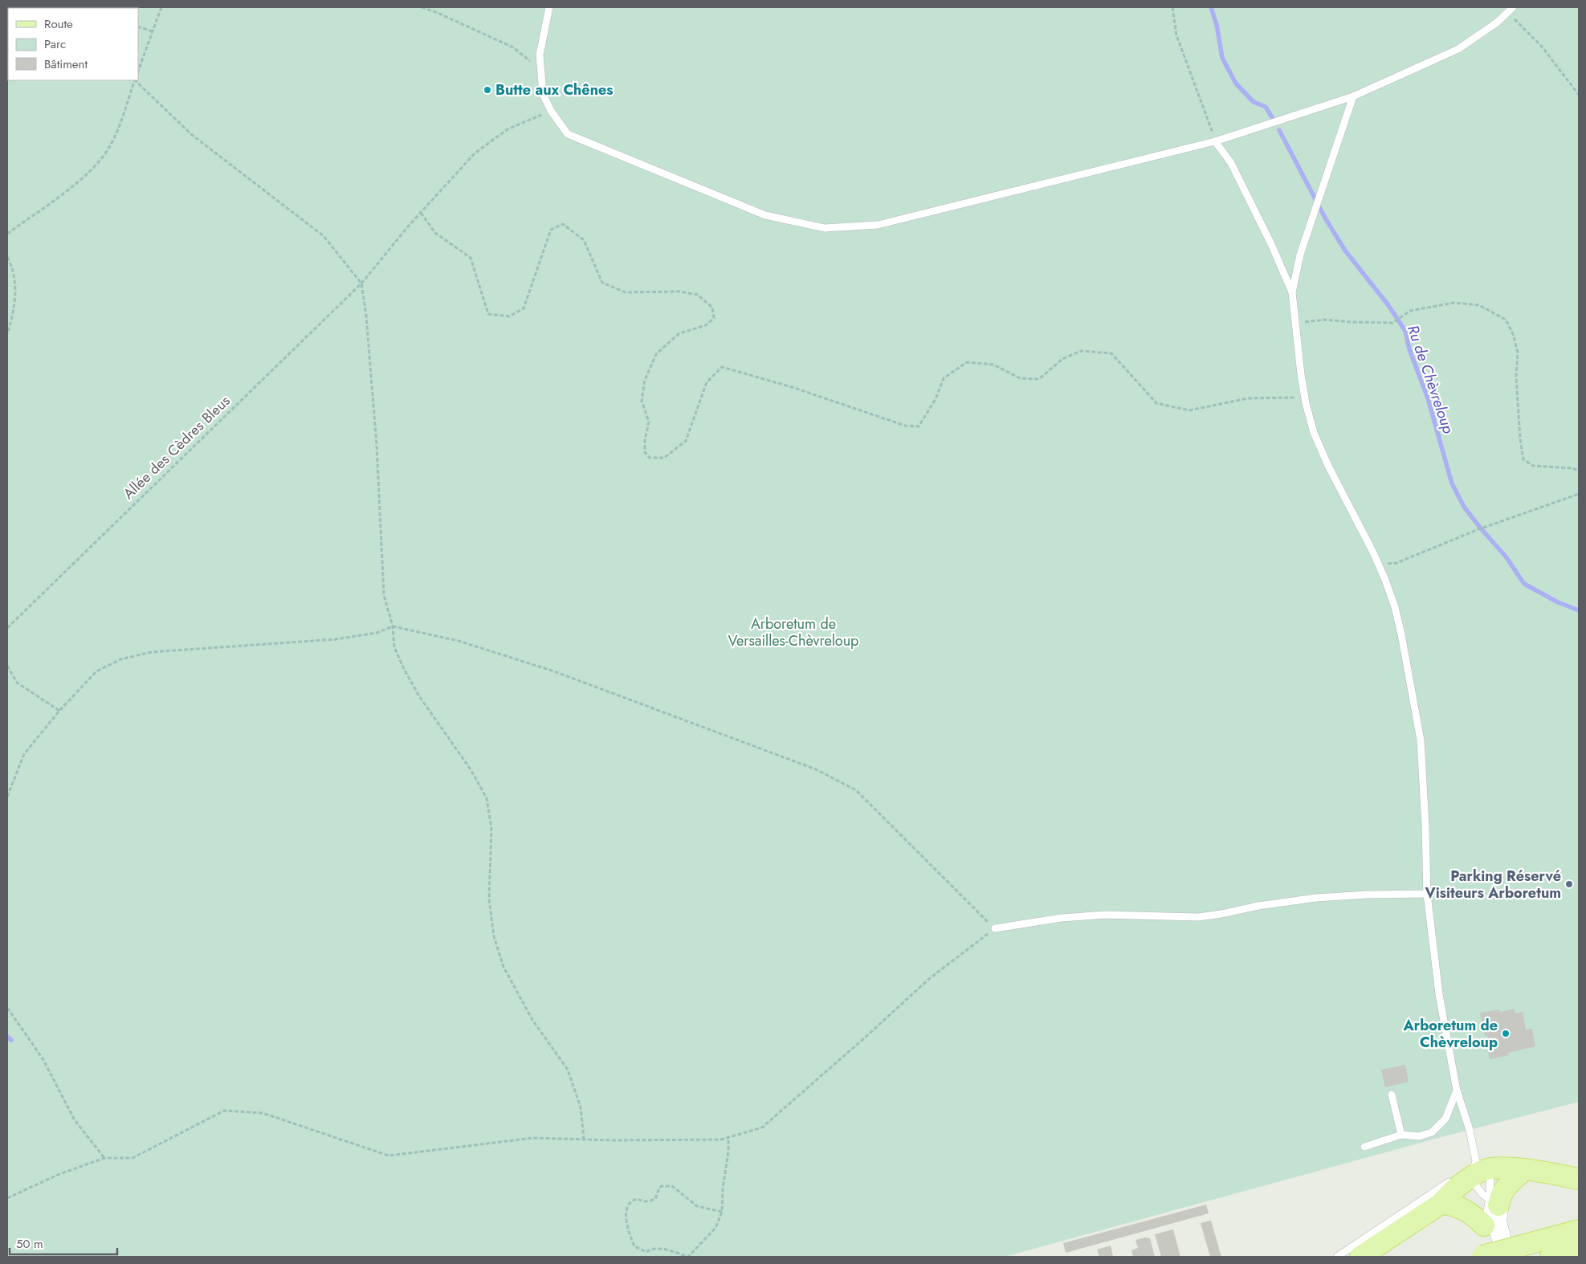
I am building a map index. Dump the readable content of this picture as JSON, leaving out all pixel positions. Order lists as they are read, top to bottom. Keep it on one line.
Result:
{"streets":{"path":["Allée des Cèdres Bleus"]},"water":["Ru de Chèvreloup"],"parks":["Arboretum de Versailles-Chèvreloup"],"places":["Butte aux Chênes","Parking Réservé Visiteurs Arboretum","Arboretum de Chèvreloup"],"legend":["Route","Parc","Bâtiment"],"scale_bar":"50 m"}
